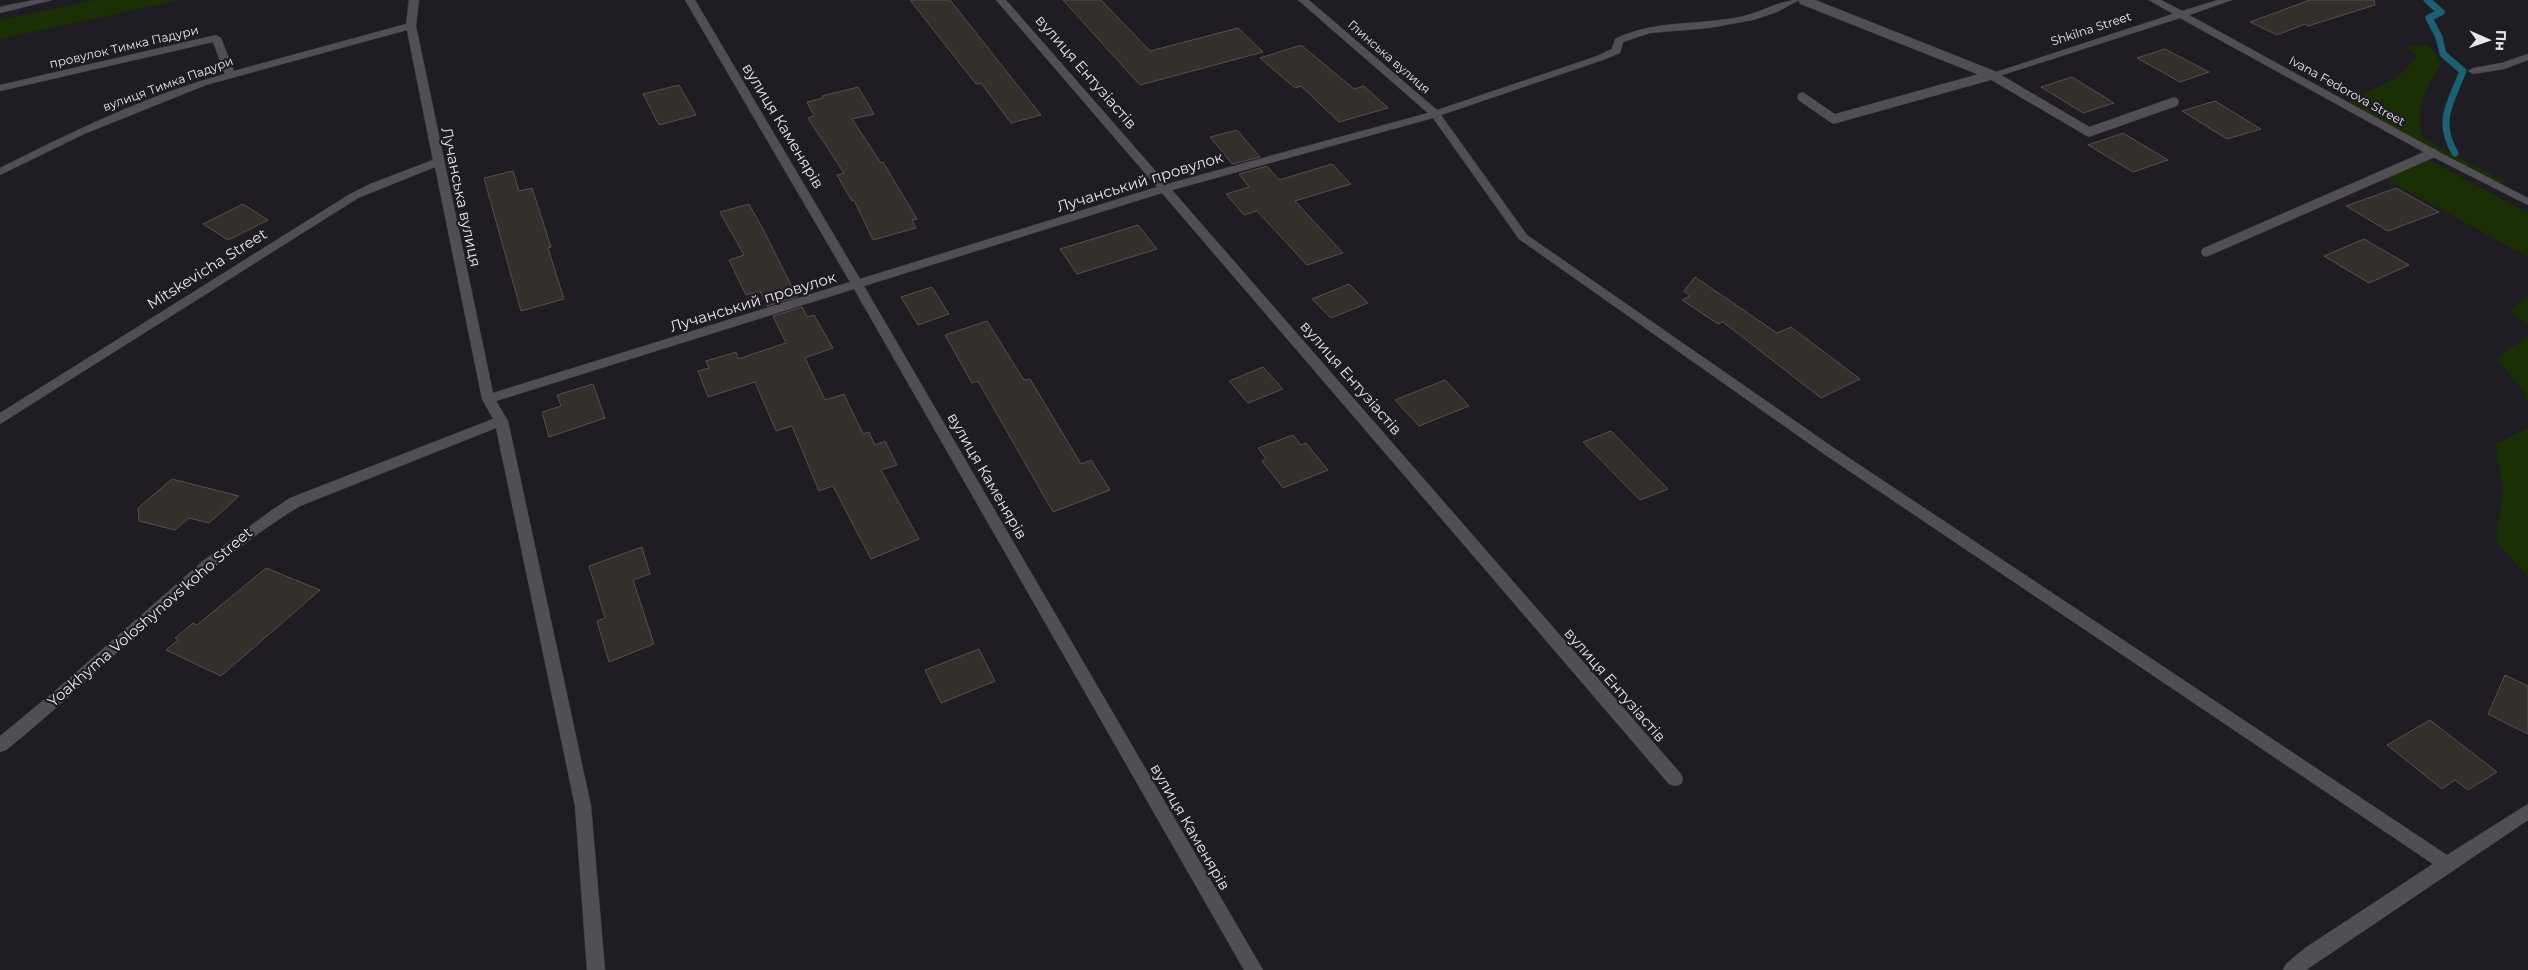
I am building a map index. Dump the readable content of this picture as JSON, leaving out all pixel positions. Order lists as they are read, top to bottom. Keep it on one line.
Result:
{"streets":{"street":["Shkilna Street","провулок Тимка Падури","Глинська вулиця","вулиця Ентузіастів","вулиця Тимка Падури","Ivana Fedorova Street","вулиця Каменярів","Лучанський провулок","Лучанська вулиця","Mitskevicha Street","Yoakhyma Voloshynovs'koho Street"]},"crossings":[["Shkilna Street","Ivana Fedorova Street"],["провулок Тимка Падури","вулиця Тимка Падури"],["Глинська вулиця","Лучанський провулок"],["вулиця Ентузіастів","Лучанський провулок"],["вулиця Тимка Падури","Лучанська вулиця"],["вулиця Каменярів","Лучанський провулок"],["Лучанський провулок","Лучанська вулиця"],["Лучанська вулиця","Mitskevicha Street"],["Лучанська вулиця","Yoakhyma Voloshynovs'koho Street"]],"north":"right"}
